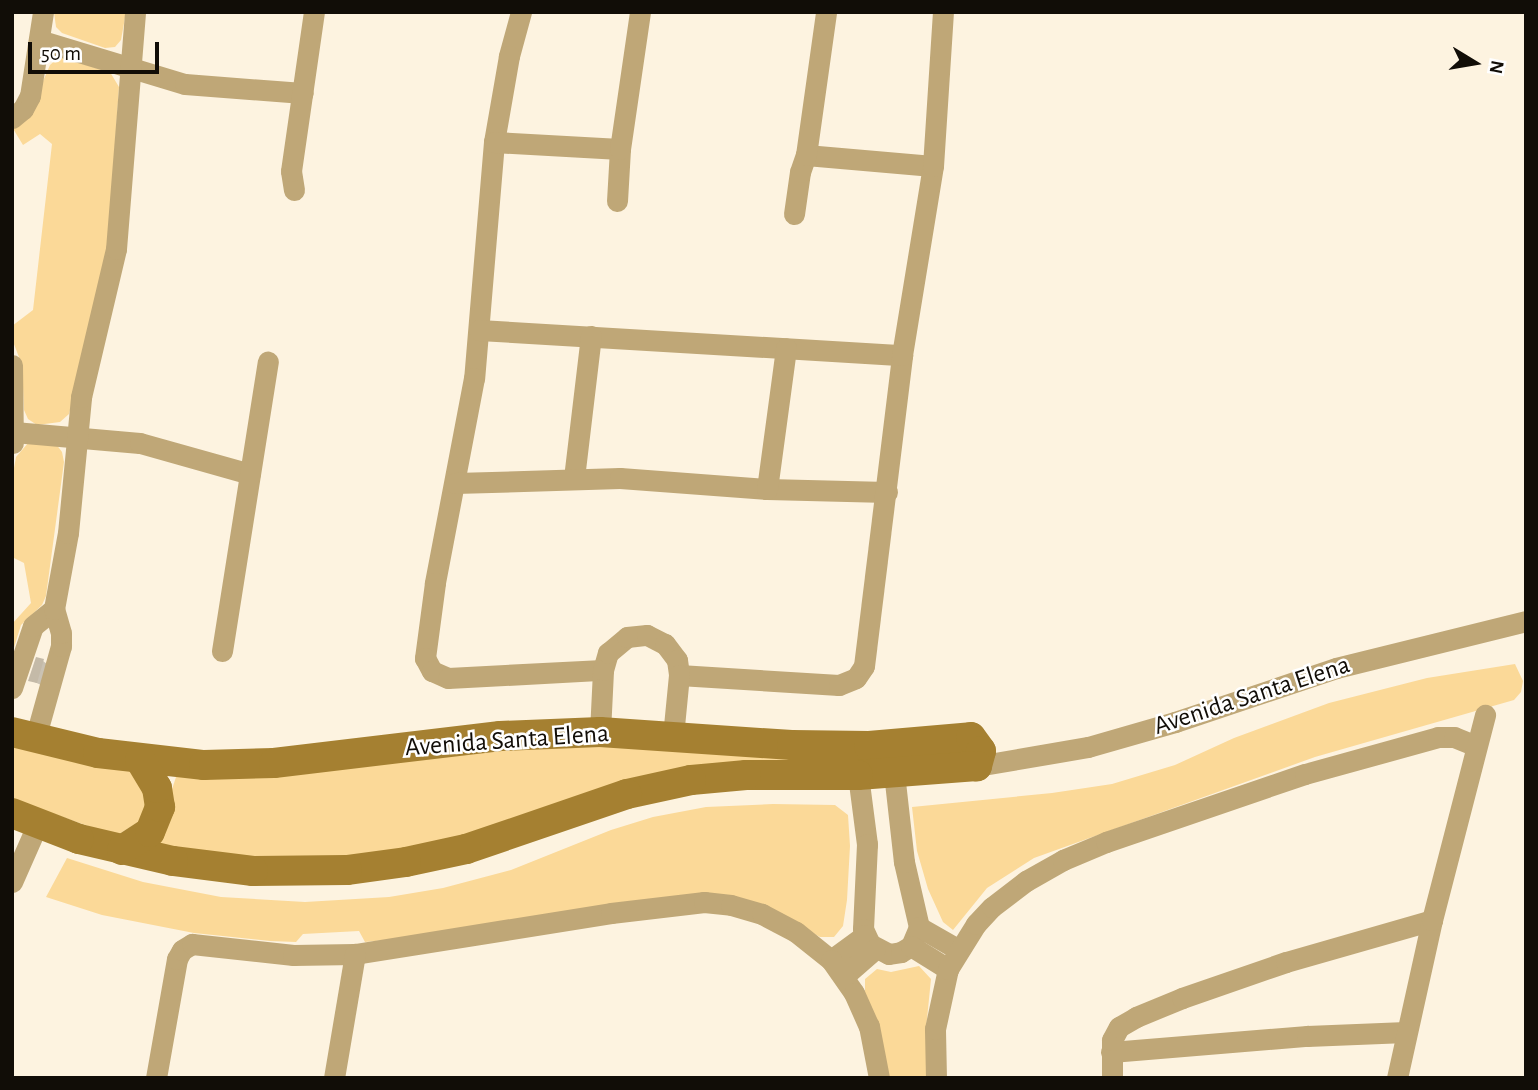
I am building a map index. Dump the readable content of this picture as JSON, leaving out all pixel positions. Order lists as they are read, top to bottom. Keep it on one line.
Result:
{"streets":{"street":["Avenida Santa Elena"]},"scale_bar":"50 m","north":"right"}
